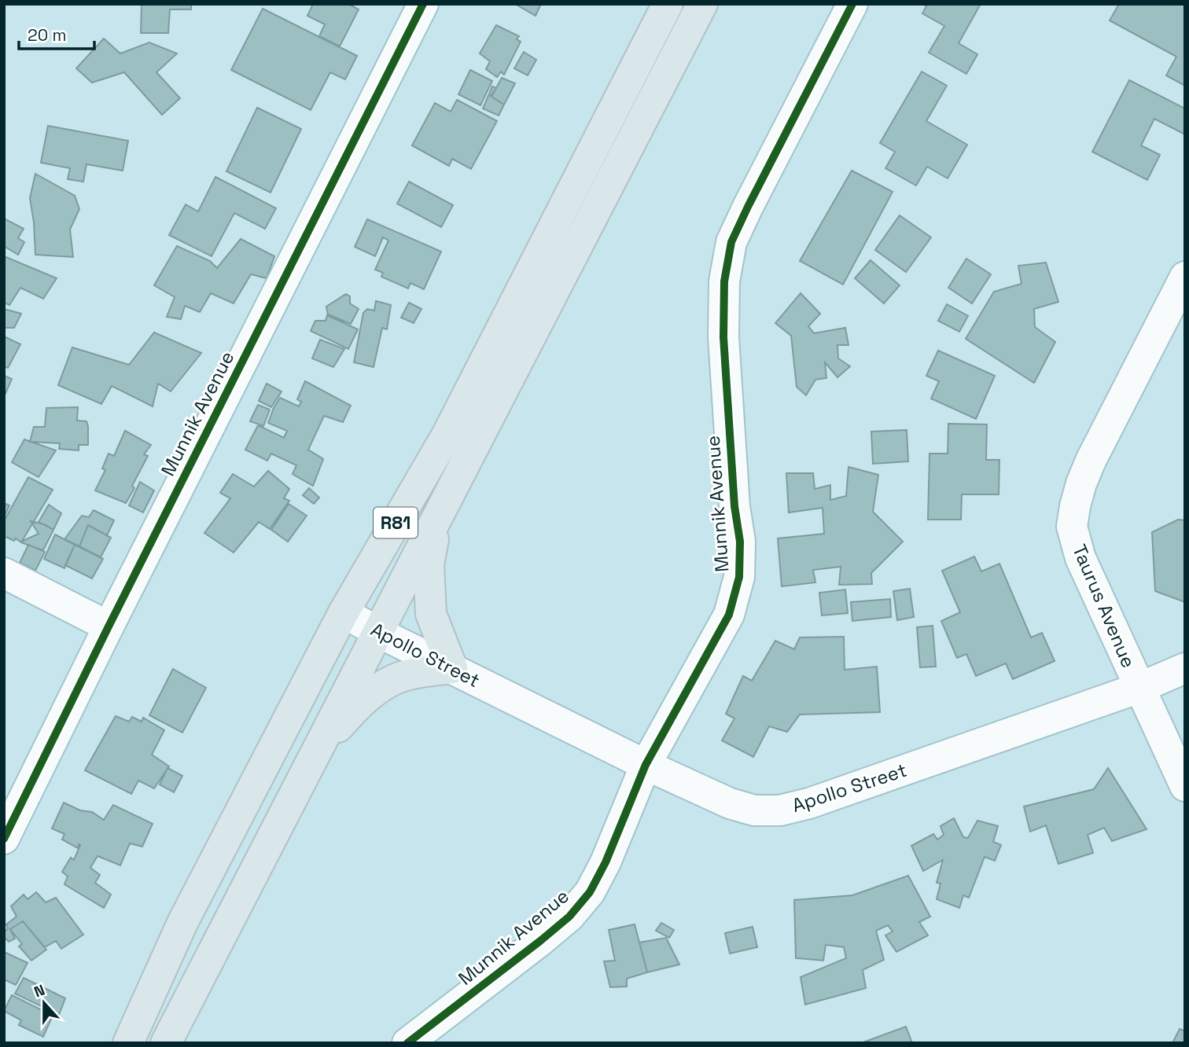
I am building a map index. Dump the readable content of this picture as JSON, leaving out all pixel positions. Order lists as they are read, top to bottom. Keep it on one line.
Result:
{"streets":{"main road":["R81"],"street":["Munnik Avenue","Taurus Avenue","Apollo Street"]},"crossings":[["Munnik Avenue","Apollo Street"],["R81","Apollo Street"],["Taurus Avenue","Apollo Street"]],"scale_bar":"20 m","north":"top"}
